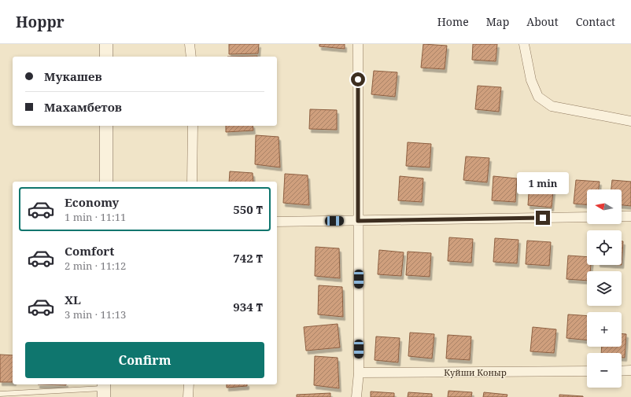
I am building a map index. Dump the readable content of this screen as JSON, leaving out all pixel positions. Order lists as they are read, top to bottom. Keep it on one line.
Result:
{"streets":{"street":["Куйши Коныр"]},"north":"left","page":{"header":"Hoppr","nav":["Home","Map","About","Contact"],"banner":["Мукашев","Махамбетов"],"bubble":"1 min","list":[{"name":"Economy","note":"1 min · 11:11","value":"550 ₸"},{"name":"Comfort","note":"2 min · 11:12","value":"742 ₸"},{"name":"XL","note":"3 min · 11:13","value":"934 ₸"}],"map_buttons":["+","−"],"buttons":"Confirm"}}
